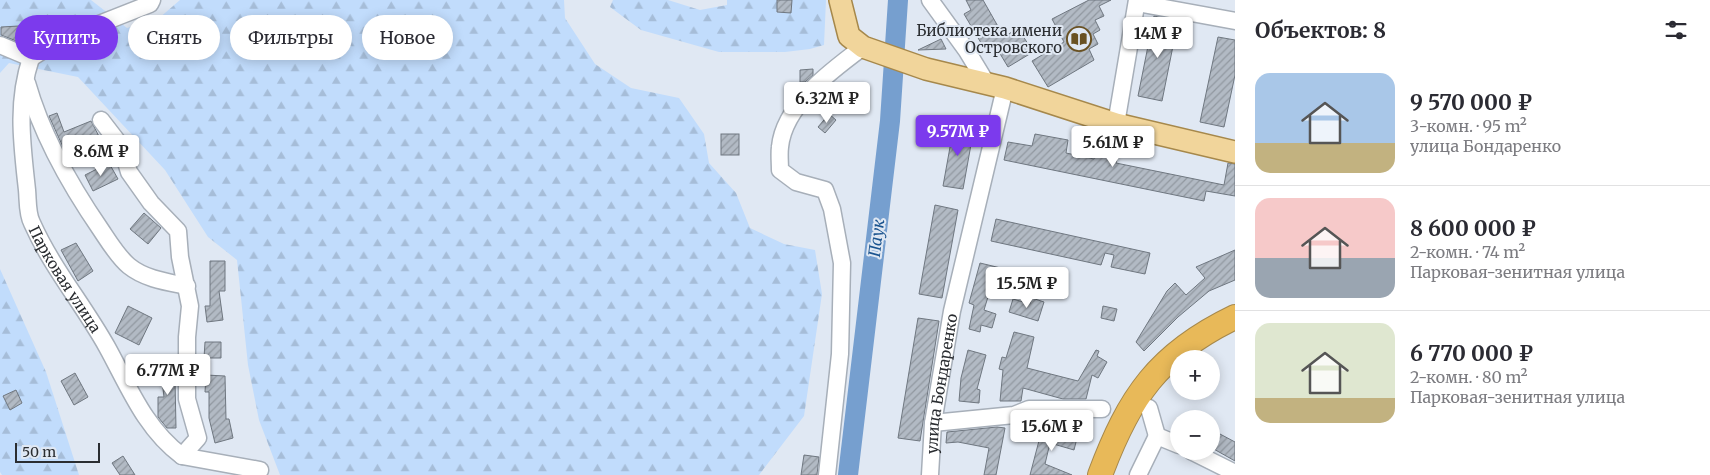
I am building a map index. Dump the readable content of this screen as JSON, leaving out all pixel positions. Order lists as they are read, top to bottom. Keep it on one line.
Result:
{"streets":{"street":["Парковая улица","улица Бондаренко"]},"water":["Паук"],"places":{"library":["Библиотека имени Островского"]},"scale_bar":"50 m","page":{"heading":"Объектов: 8","chip":["Купить","Снять","Фильтры","Новое"],"price":["14M ₽","6.32M ₽","9.57M ₽","5.61M ₽","8.6M ₽","15.5M ₽","6.77M ₽","15.6M ₽"],"list":[{"name":"9 570 000 ₽","note":"3-комн. · 95 m² · улица Бондаренко"},{"name":"8 600 000 ₽","note":"2-комн. · 74 m² · Парковая-зенитная улица"},{"name":"6 770 000 ₽","note":"2-комн. · 80 m² · Парковая-зенитная улица"}],"map_buttons":["+","−"],"scale":"50 m"}}
